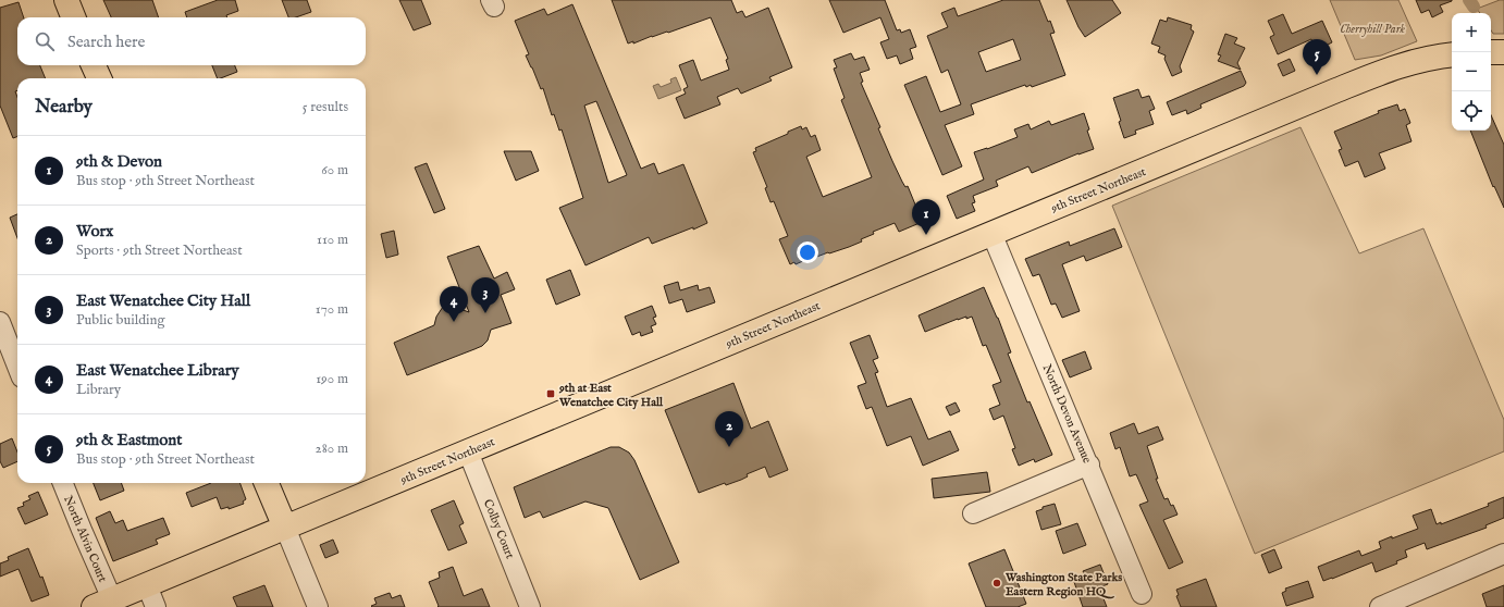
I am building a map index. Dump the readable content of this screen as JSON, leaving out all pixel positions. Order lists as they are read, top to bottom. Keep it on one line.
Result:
{"streets":{"main road":["9th Street Northeast"],"street":["North Devon Avenue","Colby Court","North Alvin Court"]},"crossings":[["9th Street Northeast","North Devon Avenue"],["9th Street Northeast","Colby Court"],["9th Street Northeast","North Alvin Court"]],"parks":["Cherryhill Park"],"places":{"transit":["9th at East Wenatchee City Hall"],"other":["Washington State Parks Eastern Region HQ"]},"page":{"map_buttons":["+","−"],"search":"Search here","pins":["5","1","3","4","2"],"heading":["Nearby","5 results"],"list":[{"mark":"1","name":"9th & Devon","note":"Bus stop · 9th Street Northeast","value":"60 m"},{"mark":"2","name":"Worx","note":"Sports · 9th Street Northeast","value":"110 m"},{"mark":"3","name":"East Wenatchee City Hall","note":"Public building","value":"170 m"},{"mark":"4","name":"East Wenatchee Library","note":"Library","value":"190 m"},{"mark":"5","name":"9th & Eastmont","note":"Bus stop · 9th Street Northeast","value":"280 m"}]}}
